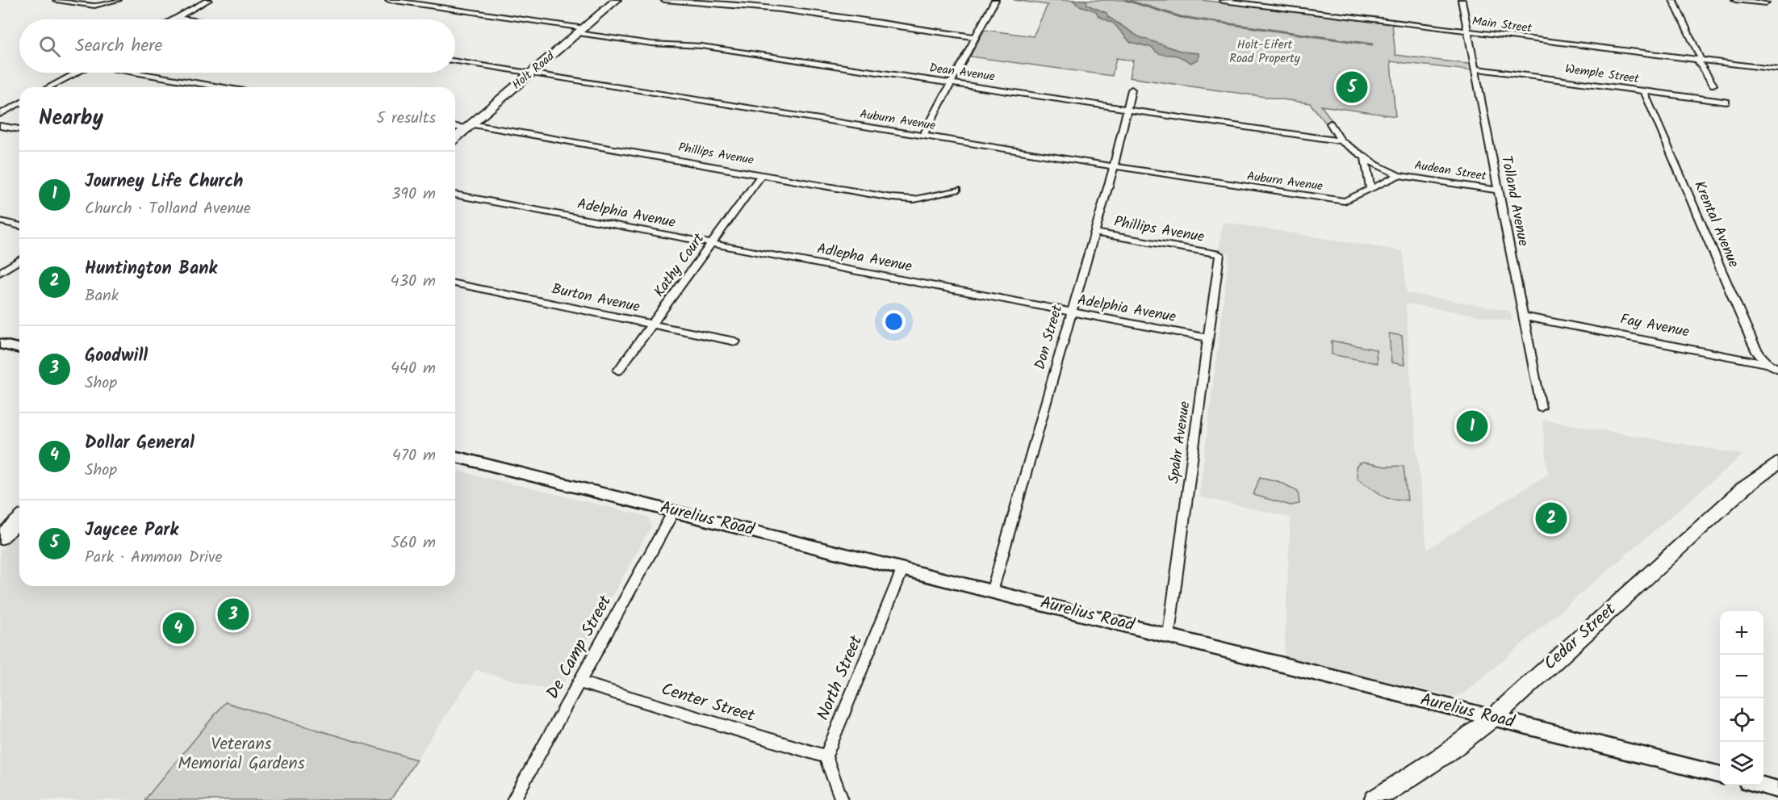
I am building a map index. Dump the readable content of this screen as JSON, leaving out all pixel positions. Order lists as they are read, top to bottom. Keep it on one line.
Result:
{"streets":{"main road":["Holt Road","Cedar Street"],"street":["Main Street","Dean Avenue","Wemple Street","Auburn Avenue","Phillips Avenue","Audean Street","Tolland Avenue","Adelphia Avenue","Krental Avenue","Adlepha Avenue","Kathy Court","Burton Avenue","Fay Avenue","Don Street","Spahr Avenue","Aurelius Road","De Camp Street","North Street","Center Street"]},"crossings":[["Main Street","Tolland Avenue"],["Holt Road","Dean Avenue"],["Holt Road","Auburn Avenue"],["Holt Road","Phillips Avenue"],["Dean Avenue","Audean Street"],["Dean Avenue","Don Street"],["Wemple Street","Tolland Avenue"],["Wemple Street","Krental Avenue"],["Auburn Avenue","Don Street"],["Phillips Avenue","Kathy Court"],["Phillips Avenue","Don Street"],["Phillips Avenue","Spahr Avenue"],["Audean Street","Tolland Avenue"],["Tolland Avenue","Fay Avenue"],["Adelphia Avenue","Adlepha Avenue"],["Adelphia Avenue","Kathy Court"],["Adelphia Avenue","Don Street"],["Adelphia Avenue","Spahr Avenue"],["Krental Avenue","Fay Avenue"],["Kathy Court","Burton Avenue"],["Don Street","Aurelius Road"],["Spahr Avenue","Aurelius Road"],["Aurelius Road","Cedar Street"],["Aurelius Road","De Camp Street"],["Aurelius Road","North Street"],["De Camp Street","Center Street"],["North Street","Center Street"]],"parks":["Holt-Eifert Road Property","Veterans Memorial Gardens"],"page":{"search":"Search here","pins":["5","1","2","3","4"],"heading":["Nearby","5 results"],"list":[{"mark":"1","name":"Journey Life Church","note":"Church · Tolland Avenue","value":"390 m"},{"mark":"2","name":"Huntington Bank","note":"Bank","value":"430 m"},{"mark":"3","name":"Goodwill","note":"Shop","value":"440 m"},{"mark":"4","name":"Dollar General","note":"Shop","value":"470 m"},{"mark":"5","name":"Jaycee Park","note":"Park · Ammon Drive","value":"560 m"}],"map_buttons":["+","−"]}}
